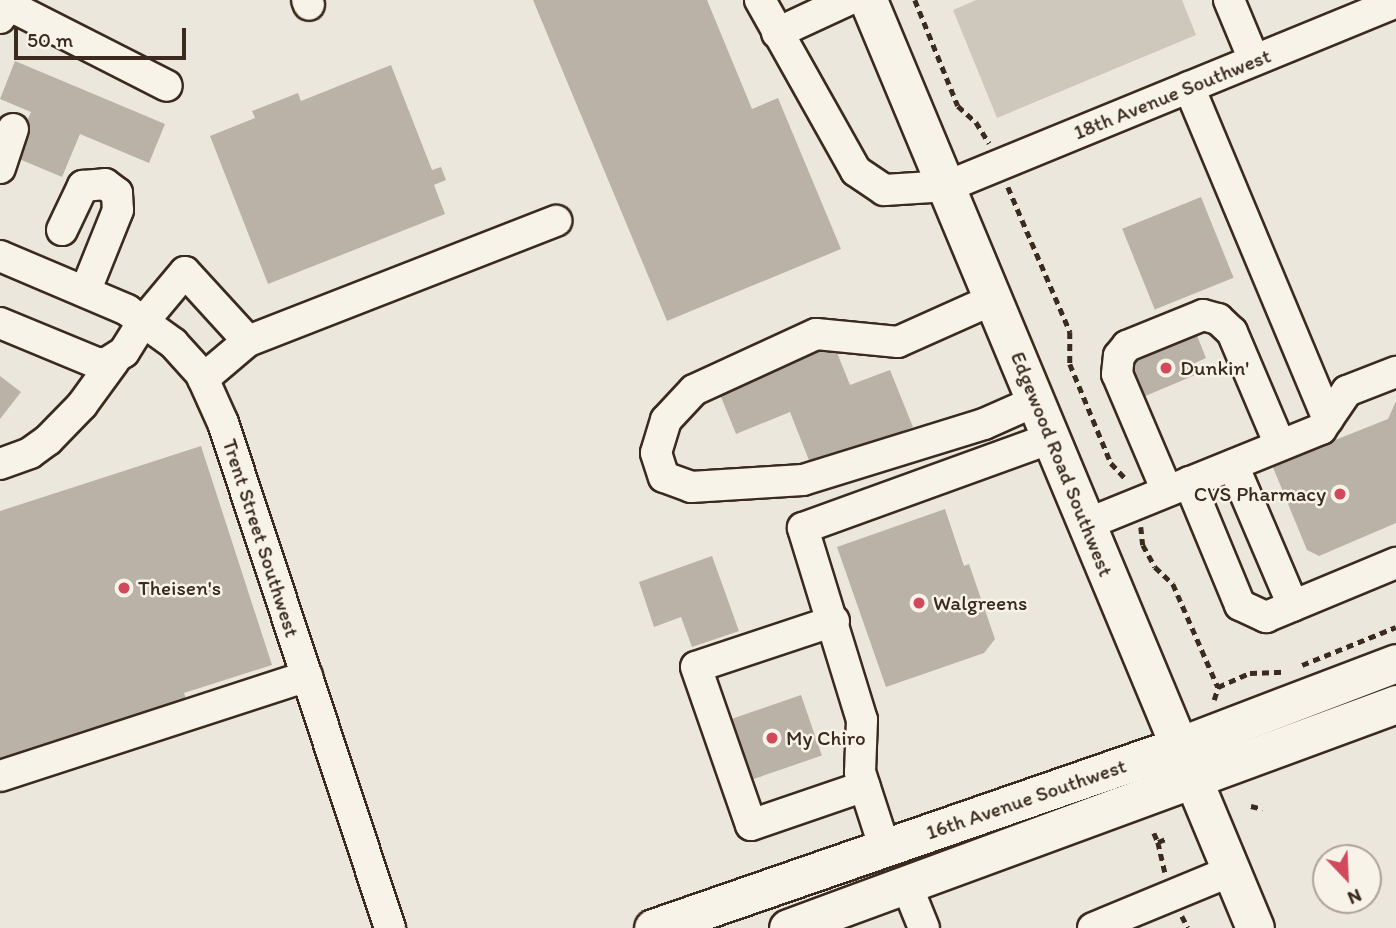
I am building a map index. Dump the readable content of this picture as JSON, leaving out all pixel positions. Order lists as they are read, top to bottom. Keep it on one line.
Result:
{"streets":{"main road":["Edgewood Road Southwest","16th Avenue Southwest"],"street":["18th Avenue Southwest","Trent Street Southwest"]},"crossings":[["18th Avenue Southwest","Edgewood Road Southwest"],["Edgewood Road Southwest","16th Avenue Southwest"]],"places":["Dunkin'","CVS Pharmacy","Theisen's","Walgreens","My Chiro"],"scale_bar":"50 m","north":"bottom right"}
